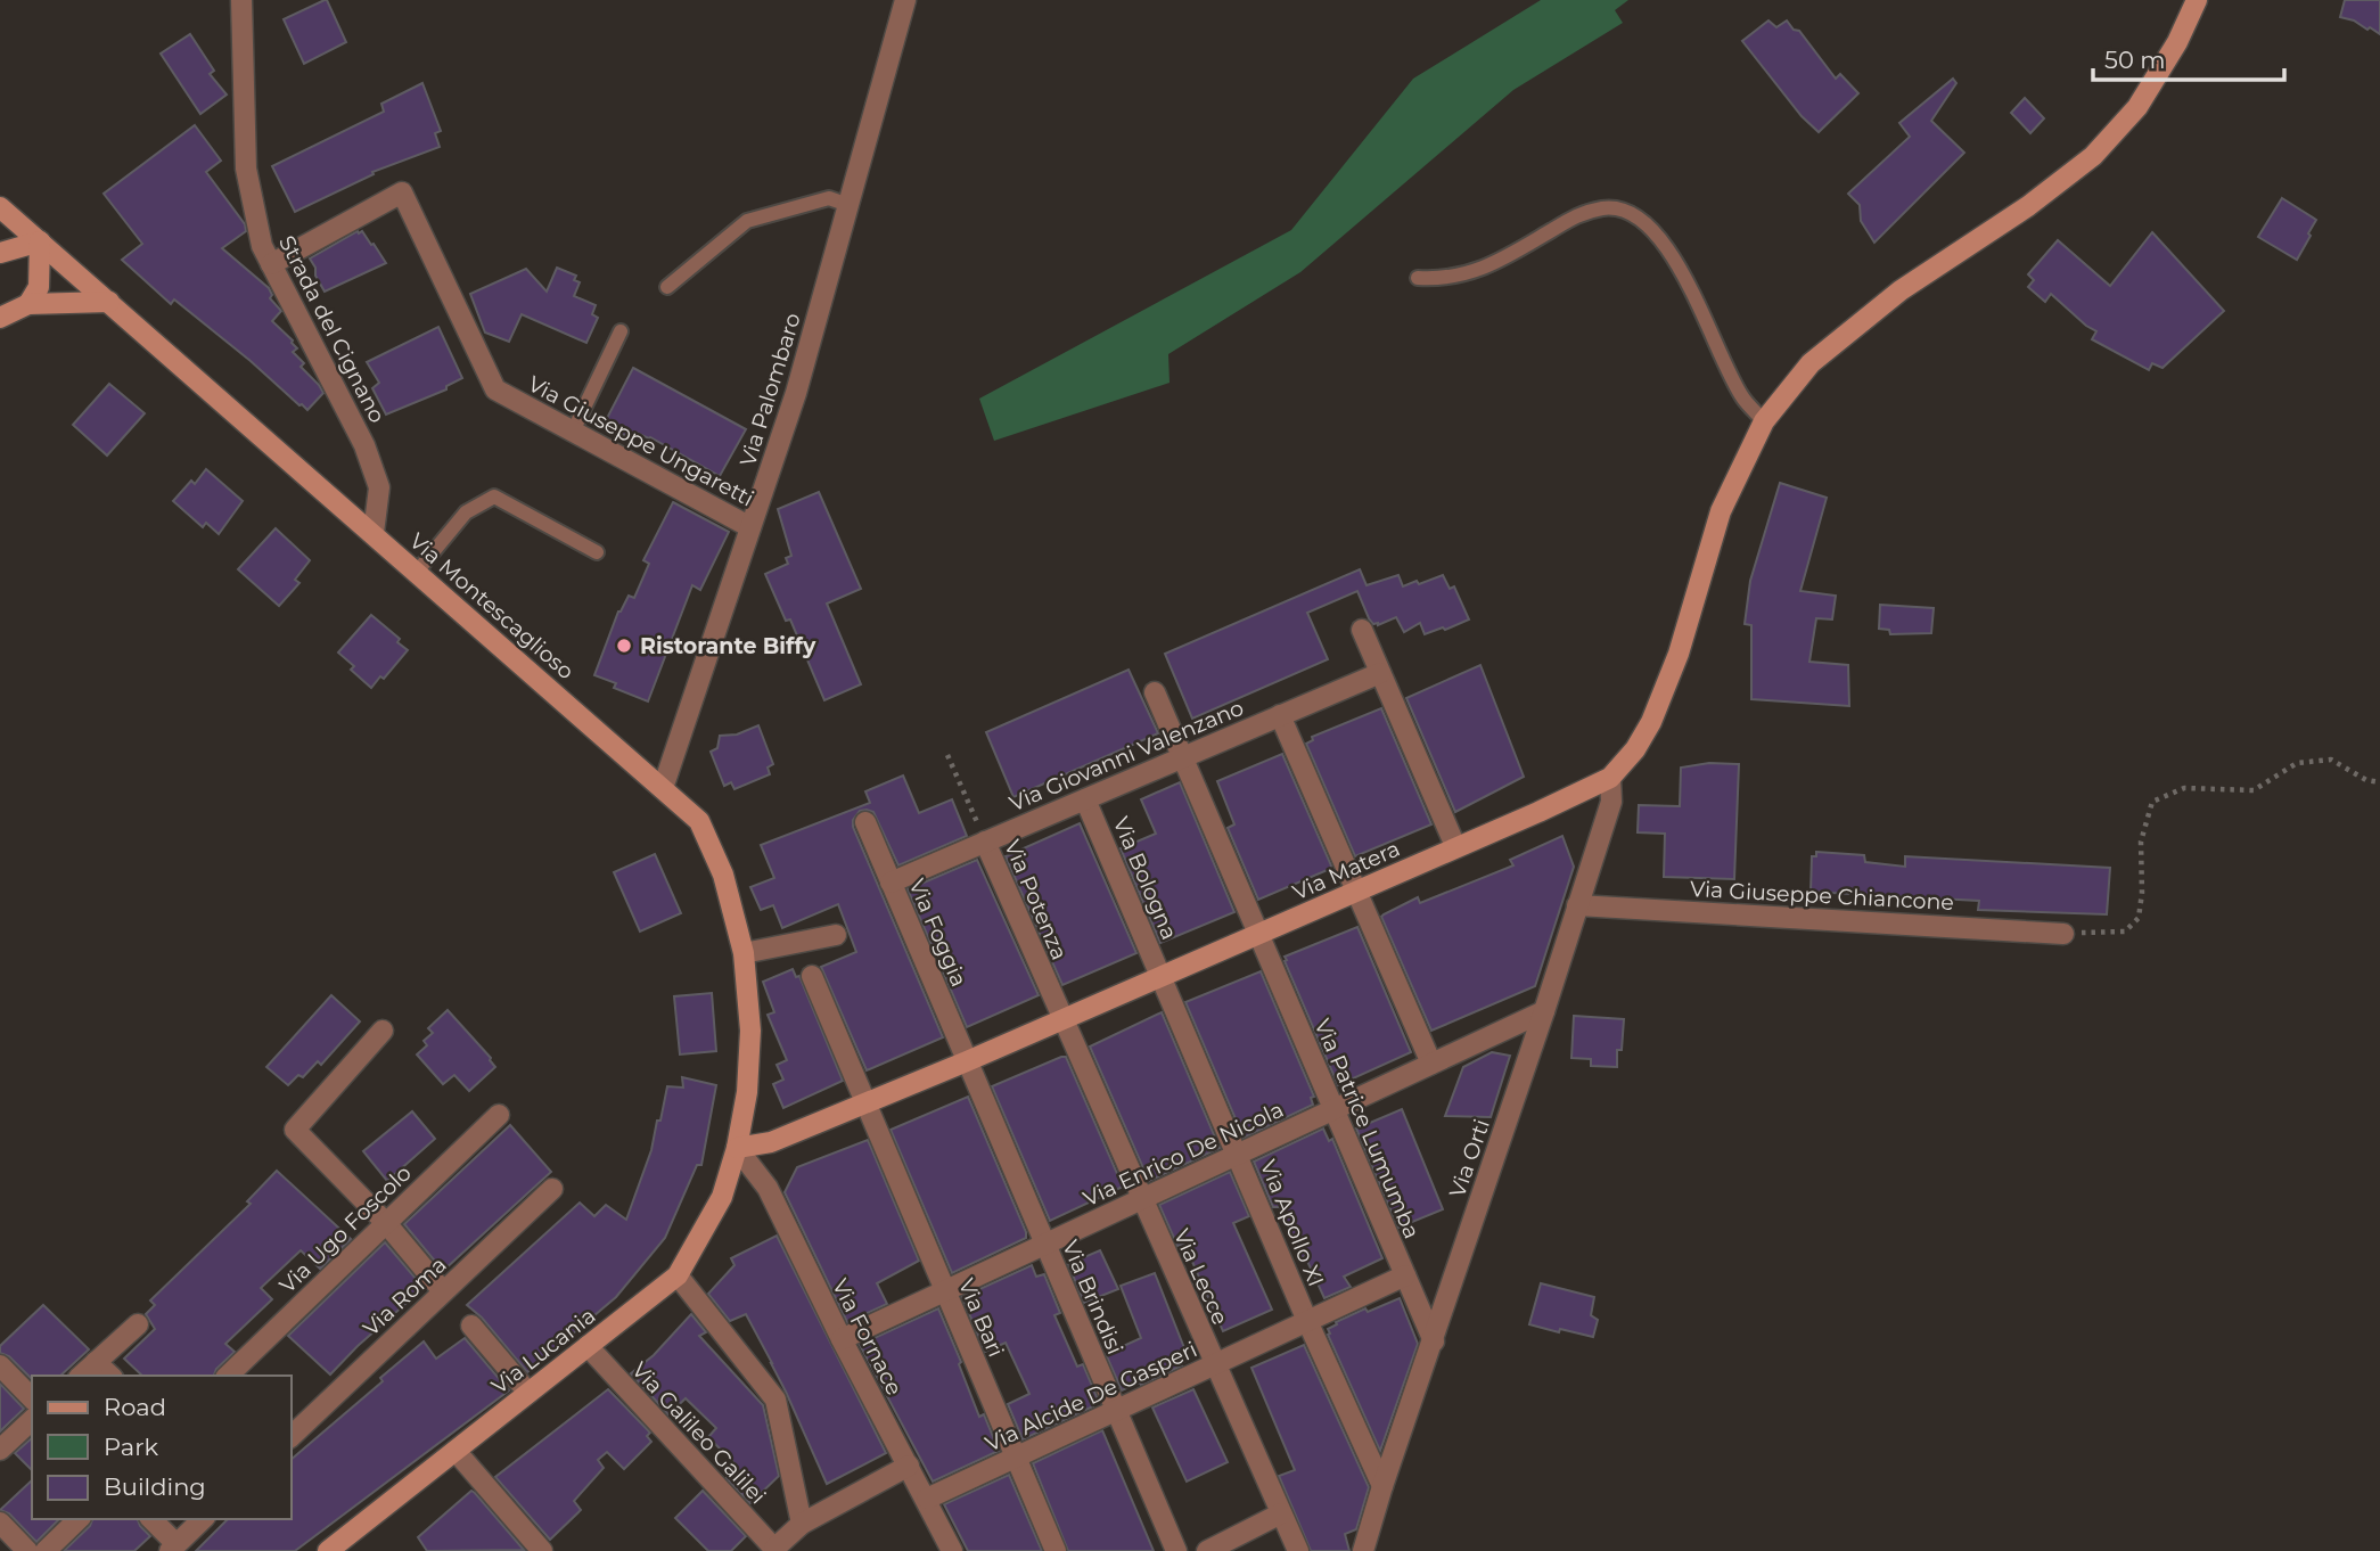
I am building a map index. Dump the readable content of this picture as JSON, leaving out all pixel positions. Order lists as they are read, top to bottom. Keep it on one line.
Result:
{"streets":{"street":["Strada del Cignano","Via Palombaro","Via Giuseppe Ungaretti","Via Montescaglioso","Via Giovanni Valenzano","Via Matera","Via Bologna","Via Giuseppe Chiancone","Via Potenza","Via Foggia","Via Patrice Lumumba","Via Enrico De Nicola","Via Orti","Via Apollo XI","Via Ugo Foscolo","Via Lecce","Via Roma","Via Brindisi","Via Bari","Via Fornace","Via Lucania","Via Alcide De Gasperi","Via Galileo Galilei"]},"crossings":[["Strada del Cignano","Via Giuseppe Ungaretti"],["Strada del Cignano","Via Montescaglioso"],["Via Palombaro","Via Giuseppe Ungaretti"],["Via Palombaro","Via Montescaglioso"],["Via Montescaglioso","Via Matera"],["Via Montescaglioso","Via Fornace"],["Via Montescaglioso","Via Lucania"],["Via Giovanni Valenzano","Via Bologna"],["Via Giovanni Valenzano","Via Potenza"],["Via Giovanni Valenzano","Via Foggia"],["Via Giovanni Valenzano","Via Patrice Lumumba"],["Via Matera","Via Bologna"],["Via Matera","Via Potenza"],["Via Matera","Via Foggia"],["Via Matera","Via Patrice Lumumba"],["Via Matera","Via Orti"],["Via Matera","Via Apollo XI"],["Via Matera","Via Lecce"],["Via Matera","Via Brindisi"],["Via Matera","Via Bari"],["Via Matera","Via Fornace"],["Via Matera","Via Lucania"],["Via Bologna","Via Apollo XI"],["Via Giuseppe Chiancone","Via Orti"],["Via Potenza","Via Lecce"],["Via Foggia","Via Brindisi"],["Via Patrice Lumumba","Via Enrico De Nicola"],["Via Patrice Lumumba","Via Orti"],["Via Patrice Lumumba","Via Alcide De Gasperi"],["Via Enrico De Nicola","Via Orti"],["Via Enrico De Nicola","Via Apollo XI"],["Via Enrico De Nicola","Via Lecce"],["Via Enrico De Nicola","Via Brindisi"],["Via Enrico De Nicola","Via Bari"],["Via Enrico De Nicola","Via Fornace"],["Via Orti","Via Apollo XI"],["Via Apollo XI","Via Alcide De Gasperi"],["Via Lecce","Via Alcide De Gasperi"],["Via Brindisi","Via Alcide De Gasperi"],["Via Bari","Via Alcide De Gasperi"],["Via Fornace","Via Lucania"],["Via Fornace","Via Alcide De Gasperi"],["Via Lucania","Via Galileo Galilei"]],"places":["Ristorante Biffy"],"legend":["Road","Park","Building"],"scale_bar":"50 m"}
